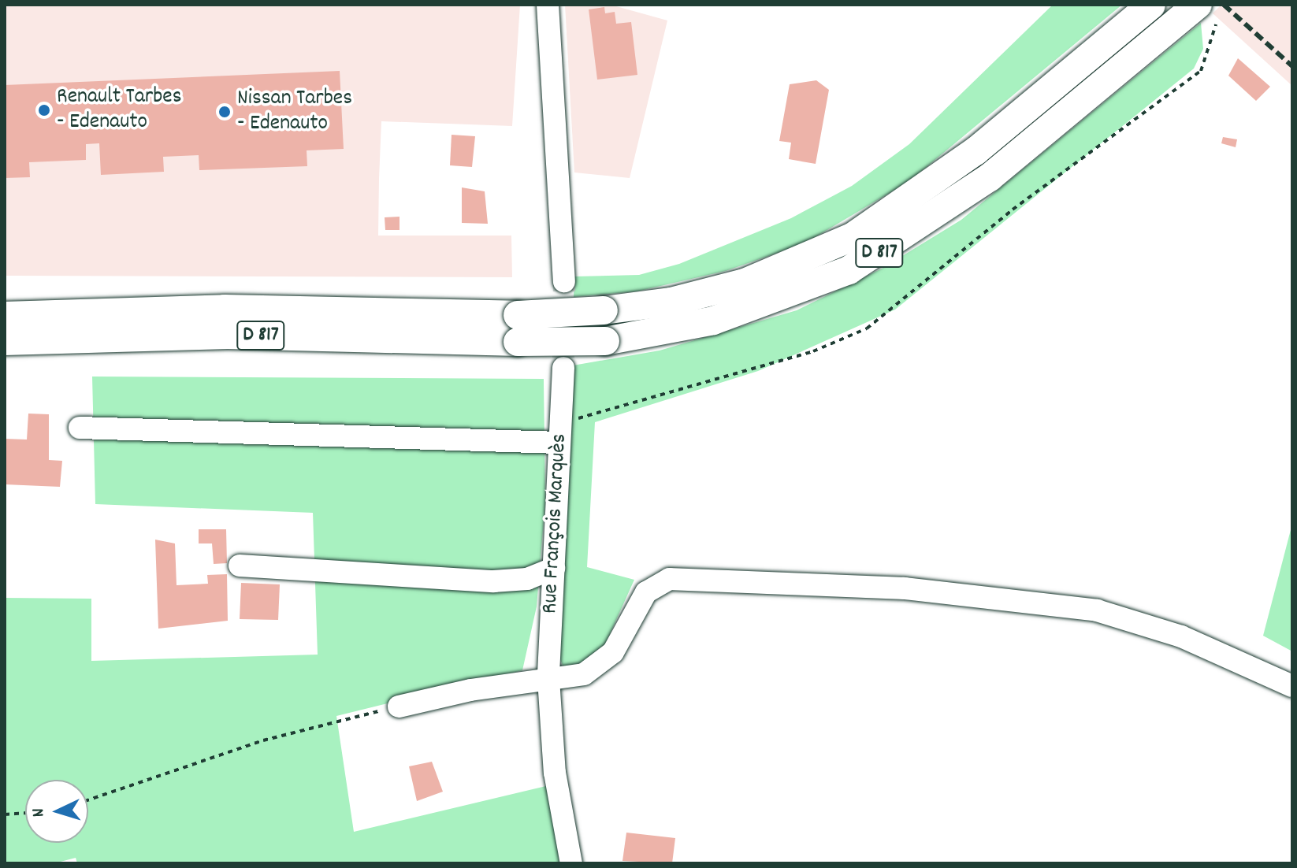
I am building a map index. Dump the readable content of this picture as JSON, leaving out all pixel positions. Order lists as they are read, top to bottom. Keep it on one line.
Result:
{"streets":{"main road":["D 817"],"street":["Rue François Marquès"]},"places":["Renault Tarbes - Edenauto","Nissan Tarbes - Edenauto"],"north":"left"}
